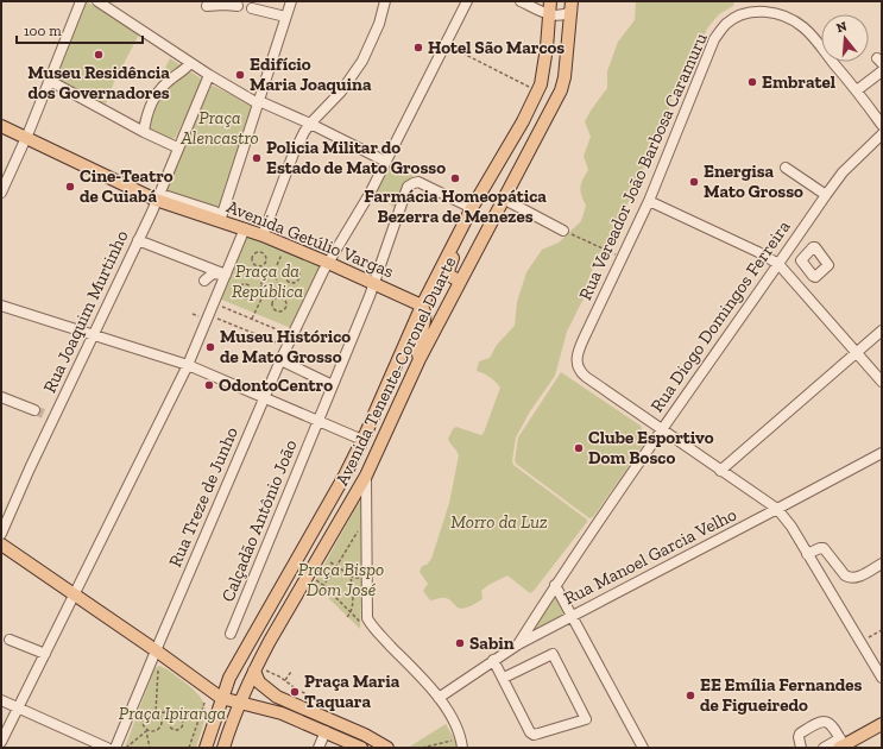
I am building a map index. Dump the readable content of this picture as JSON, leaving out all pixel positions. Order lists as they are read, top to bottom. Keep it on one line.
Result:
{"streets":{"main road":["Avenida Getúlio Vargas","Avenida Tenente-Coronel Duarte"],"street":["Rua Vereador João Barbosa Caramuru","Rua Joaquim Murtinho","Rua Diogo Domingos Ferreira","Rua Treze de Junho","Calçadão Antônio João","Rua Manoel Garcia Velho"]},"crossings":[["Rua Vereador João Barbosa Caramuru","Rua Diogo Domingos Ferreira"],["Rua Vereador João Barbosa Caramuru","Rua Manoel Garcia Velho"],["Avenida Getúlio Vargas","Rua Joaquim Murtinho"],["Avenida Getúlio Vargas","Avenida Tenente-Coronel Duarte"],["Avenida Getúlio Vargas","Rua Treze de Junho"],["Avenida Getúlio Vargas","Calçadão Antônio João"],["Rua Diogo Domingos Ferreira","Rua Manoel Garcia Velho"],["Avenida Tenente-Coronel Duarte","Calçadão Antônio João"]],"parks":["Praça Alencastro","Praça da República","Morro da Luz","Praça Bispo Dom José","Praça Ipiranga"],"places":["Hotel São Marcos","Museu Residência dos Governadores","Edifício Maria Joaquina","Embratel","Policia Militar do Estado de Mato Grosso","Farmácia Homeopática Bezerra de Menezes","Energisa Mato Grosso","Cine-Teatro de Cuiabá","Museu Histórico de Mato Grosso","OdontoCentro","Clube Esportivo Dom Bosco","Sabin","Praça Maria Taquara","EE Emília Fernandes de Figueiredo"],"scale_bar":"100 m","north":"top"}
